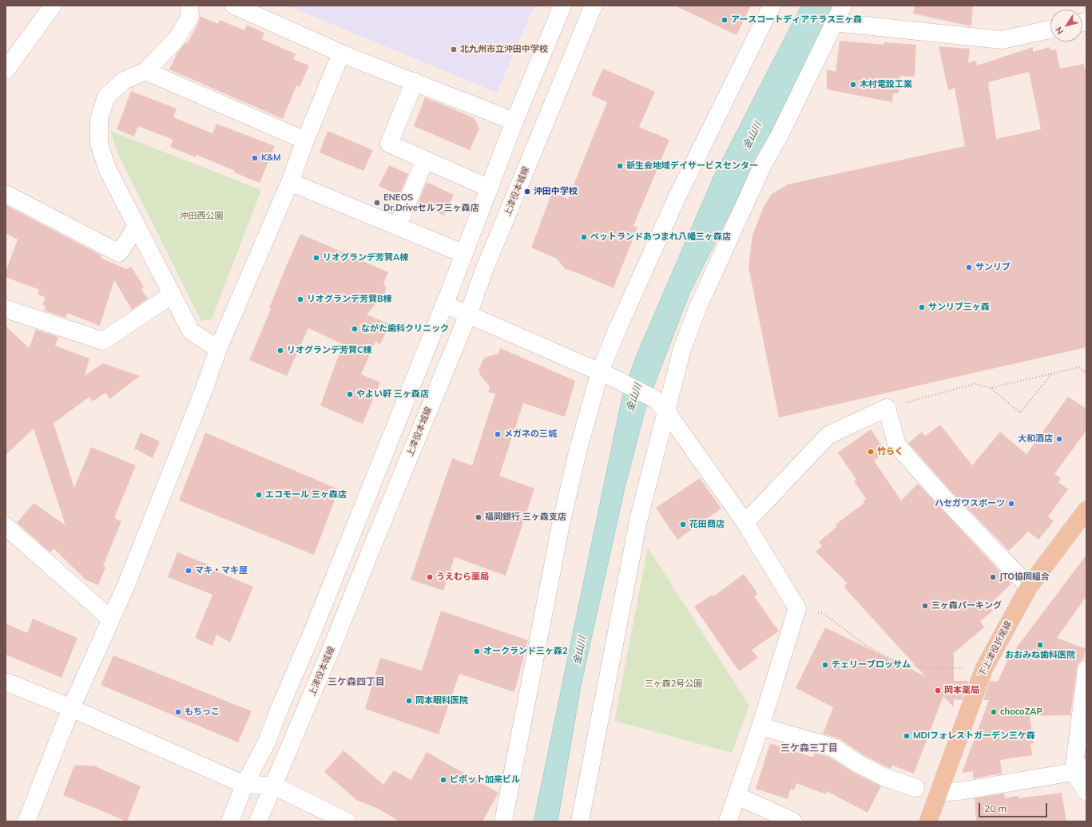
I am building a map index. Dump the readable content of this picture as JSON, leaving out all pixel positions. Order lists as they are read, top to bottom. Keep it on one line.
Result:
{"streets":{"main road":["下上津役折尾線"],"street":["上津役本城線"]},"districts":["三ケ森四丁目","三ケ森三丁目"],"water":["金山川"],"parks":["沖田西公園","三ヶ森2号公園"],"places":["アースコートディアテラス三ヶ森","北九州市立沖田中学校","木村電設工業","K&M","新生会地域デイサービスセンター","沖田中学校","ENEOS Dr.Driveセルフ三ヶ森店","ペットランドあつまれ八幡三ヶ森店","リオグランデ芳賀A棟","サンリブ","リオグランデ芳賀B棟","サンリブ三ヶ森","ながた歯科クリニック","リオグランデ芳賀C棟","やよい軒 三ヶ森店","メガネの三城","大和酒店","竹らく","エコモール 三ヶ森店","ハセガワスポーツ","福岡銀行 三ヶ森支店","花田商店","マキ・マキ屋","うえむら薬局","JTO協同組合","三ヶ森パーキング","おおみね歯科医院","オークランド三ヶ森2","チェリーブロッサム","岡本薬局","岡本眼科医院","もちっこ","chocoZAP","MDIフォレストガーデン三ケ森","ピボット加来ビル"],"scale_bar":"20 m","north":"bottom left"}
